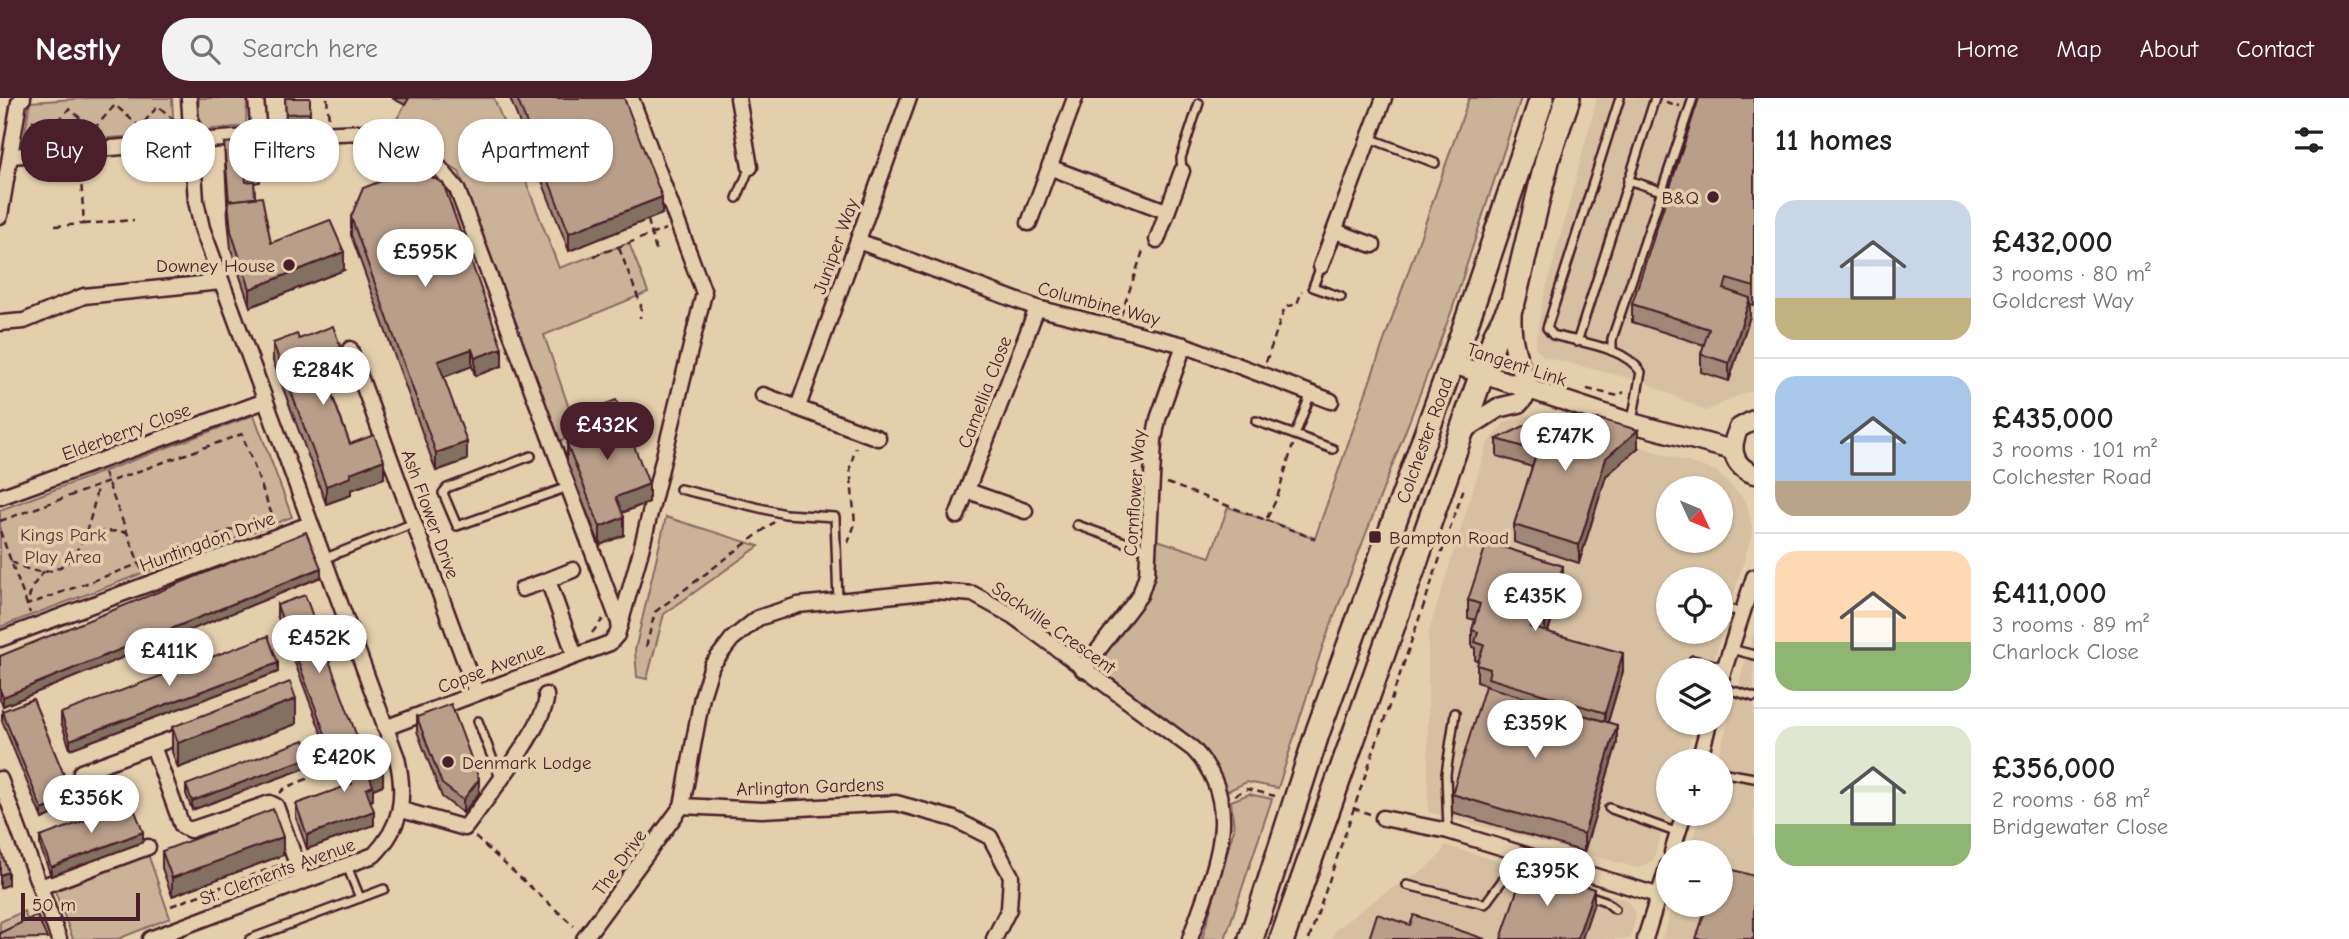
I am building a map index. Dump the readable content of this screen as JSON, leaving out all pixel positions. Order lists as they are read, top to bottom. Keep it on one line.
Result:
{"streets":{"highway":["Colchester Road"],"street":["Juniper Way","Columbine Way","Tangent Link","Camellia Close","Elderberry Close","Cornflower Way","Ash Flower Drive","Huntingdon Drive","Sackville Crescent","Copse Avenue","Arlington Gardens","The Drive","St. Clements Avenue"]},"crossings":[["Juniper Way","Columbine Way"],["Columbine Way","Camellia Close"],["Columbine Way","Cornflower Way"],["Tangent Link","Colchester Road"],["Elderberry Close","St. Clements Avenue"],["Cornflower Way","Sackville Crescent"],["Ash Flower Drive","Copse Avenue"],["Huntingdon Drive","St. Clements Avenue"],["Sackville Crescent","Arlington Gardens"],["Sackville Crescent","The Drive"],["Copse Avenue","St. Clements Avenue"],["Arlington Gardens","The Drive"]],"parks":["Kings Park Play Area"],"places":{"other":["B&Q","Downey House","Denmark Lodge"],"transit":["Bampton Road"]},"scale_bar":"50 m","north":"bottom right","page":{"header":"Nestly","search":"Search here","nav":["Home","Map","About","Contact"],"heading":"11 homes","chip":["Buy","Rent","Filters","New","Apartment"],"list":[{"name":"£432,000","note":"3 rooms · 80 m² · Goldcrest Way"},{"name":"£435,000","note":"3 rooms · 101 m² · Colchester Road"},{"name":"£411,000","note":"3 rooms · 89 m² · Charlock Close"},{"name":"£356,000","note":"2 rooms · 68 m² · Bridgewater Close"}],"price":["£595K","£284K","£432K","£747K","£435K","£452K","£411K","£359K","£420K","£356K","£395K"],"map_buttons":["+","−"],"scale":"50 m"}}
